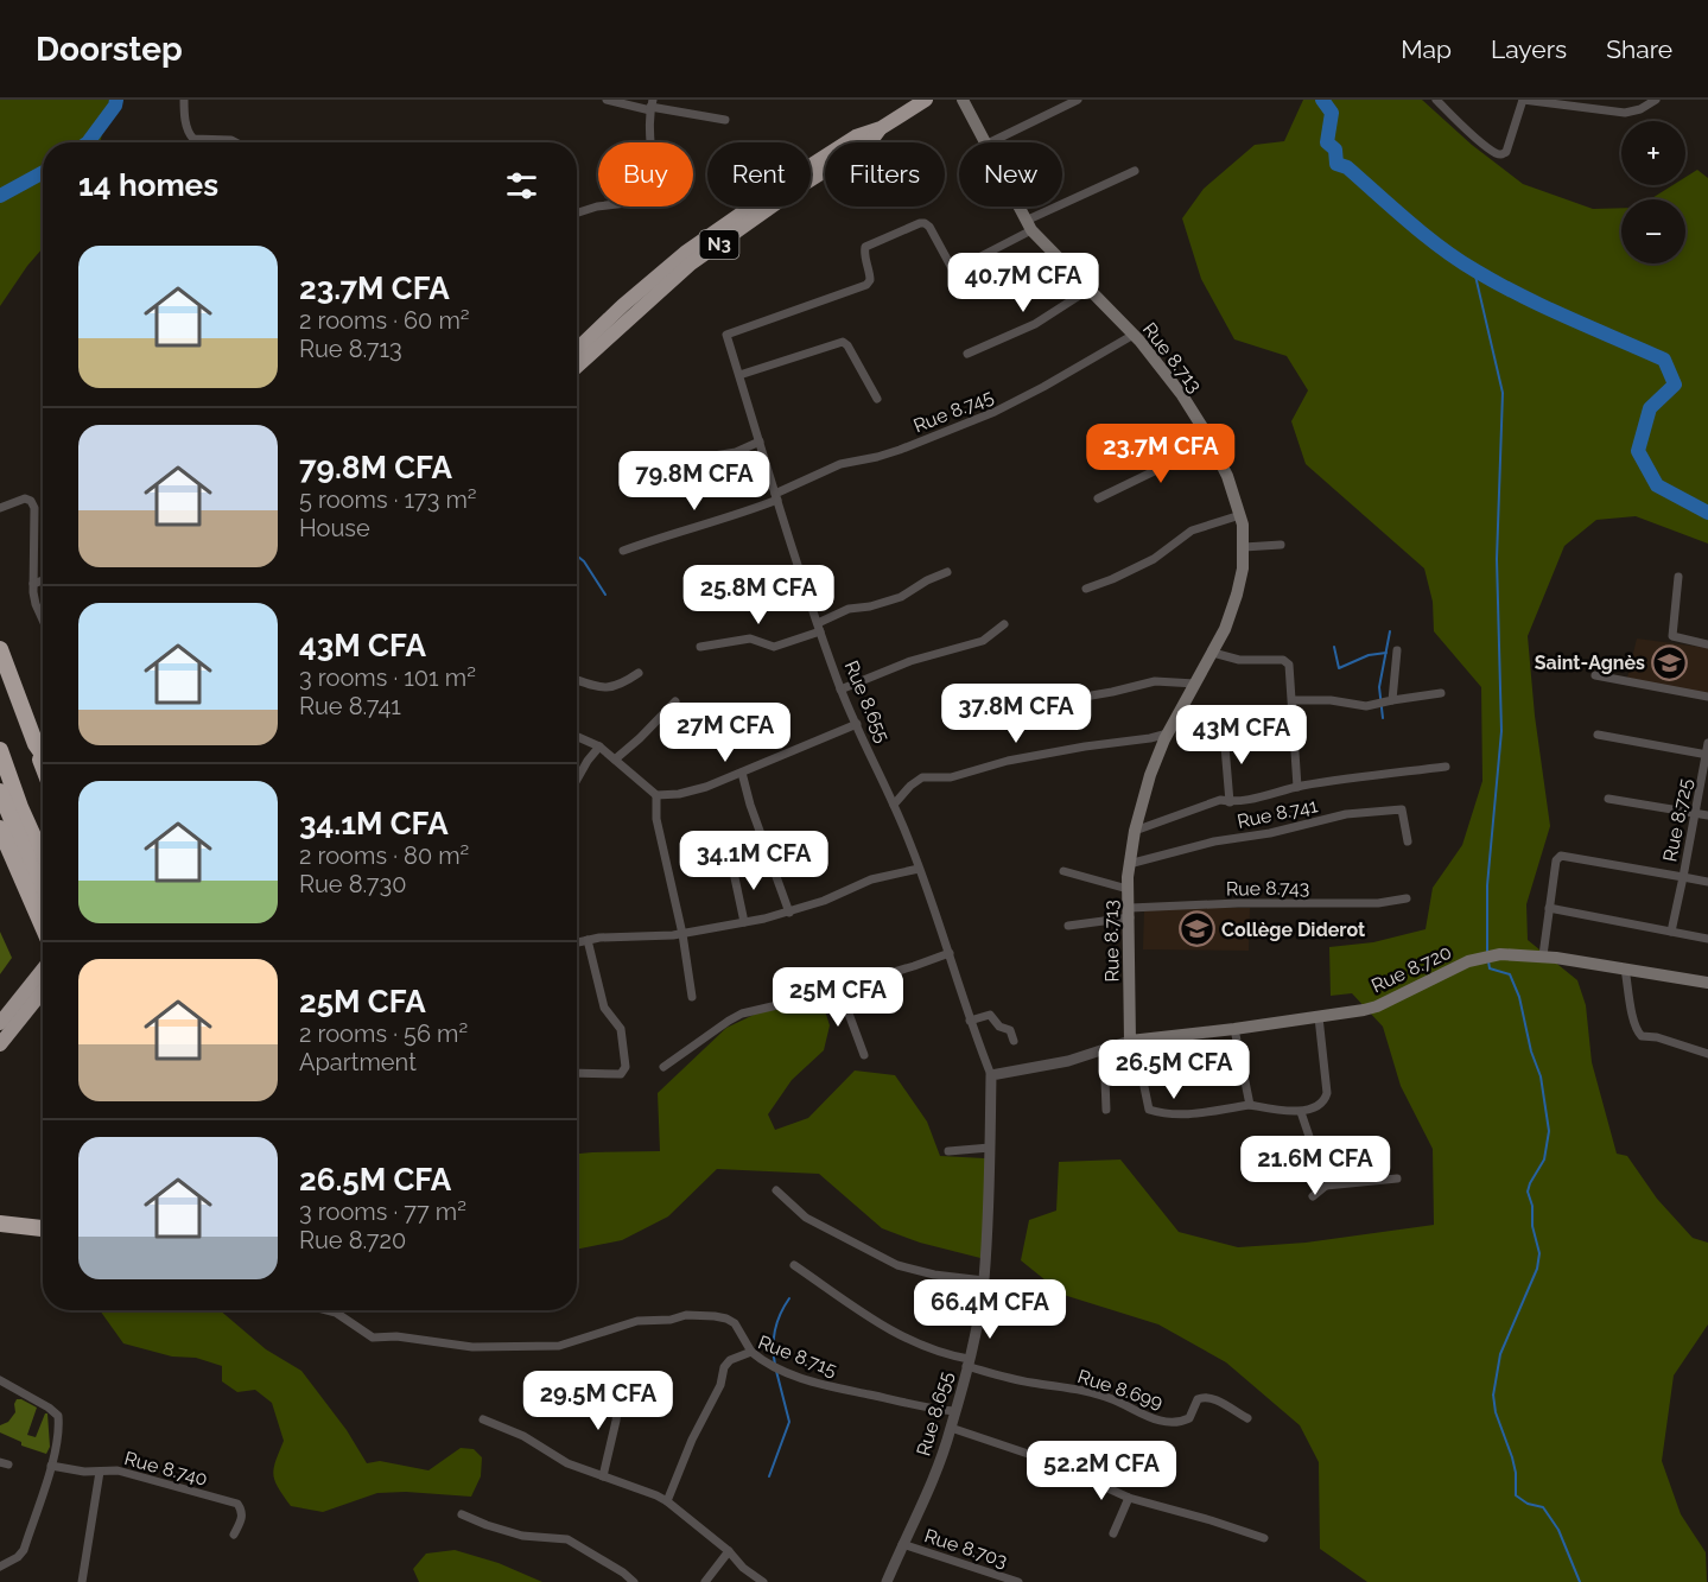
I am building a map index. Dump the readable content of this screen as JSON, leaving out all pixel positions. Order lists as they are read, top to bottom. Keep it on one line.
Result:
{"streets":{"highway":["N3"],"main road":["Rue 8.713","Rue 8.720"],"street":["Rue 8.745","Rue 8.655","Rue 8.741","Rue 8.725","Rue 8.743","Rue 8.715","Rue 8.699","Rue 8.740","Rue 8.703"]},"crossings":[["Rue 8.713","Rue 8.745"],["Rue 8.713","Rue 8.655"],["Rue 8.713","Rue 8.741"],["Rue 8.713","Rue 8.743"],["Rue 8.713","Rue 8.720"],["Rue 8.745","Rue 8.655"],["Rue 8.655","Rue 8.715"],["Rue 8.655","Rue 8.699"],["Rue 8.655","Rue 8.703"]],"places":{"school or university":["Saint-Agnès","Collège Diderot"]},"page":{"header":"Doorstep","nav":["Map","Layers","Share"],"map_buttons":["+","−"],"chip":["Buy","Rent","Filters","New"],"heading":"14 homes","list":[{"name":"23.7M CFA","note":"2 rooms · 60 m² · Rue 8.713"},{"name":"79.8M CFA","note":"5 rooms · 173 m² · House"},{"name":"43M CFA","note":"3 rooms · 101 m² · Rue 8.741"},{"name":"34.1M CFA","note":"2 rooms · 80 m² · Rue 8.730"},{"name":"25M CFA","note":"2 rooms · 56 m² · Apartment"},{"name":"26.5M CFA","note":"3 rooms · 77 m² · Rue 8.720"}],"price":["40.7M CFA","23.7M CFA","79.8M CFA","25.8M CFA","37.8M CFA","27M CFA","43M CFA","34.1M CFA","25M CFA","26.5M CFA","21.6M CFA","66.4M CFA","29.5M CFA","52.2M CFA"]}}
